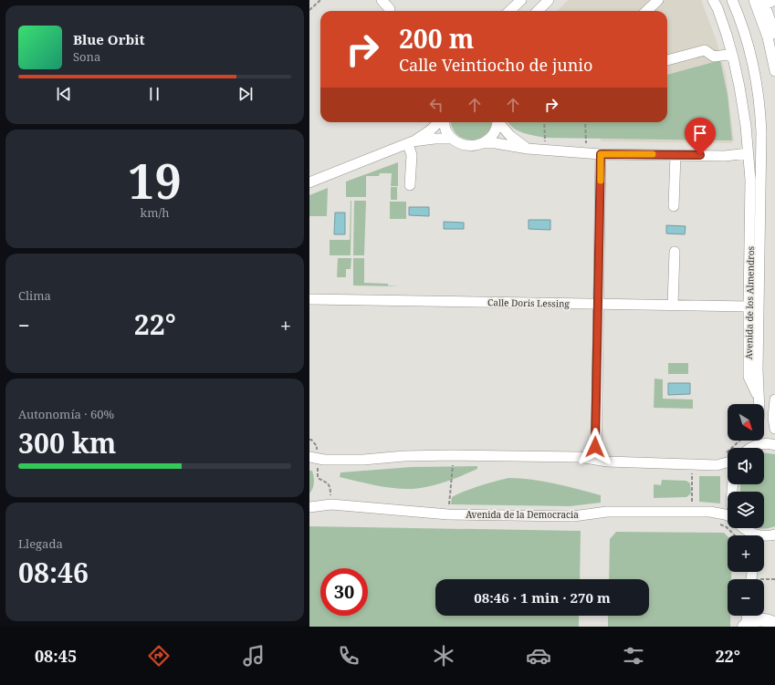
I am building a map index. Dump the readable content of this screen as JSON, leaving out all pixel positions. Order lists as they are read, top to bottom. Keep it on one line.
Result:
{"streets":{"street":["Calle Doris Lessing","Avenida de los Almendros","Avenida de la Democracia"]},"crossings":[["Calle Doris Lessing","Avenida de los Almendros"]],"north":"bottom right","page":{"turn":["200 m","Calle Veintiocho de junio"],"song":["Blue Orbit","Sona"],"tile":[["19","km/h"],"Clima",["Autonomía · 60%","300 km"],["Llegada","08:46"]],"heat":["−","22°","+"],"map_buttons":["+","−"],"limit":"30","trip":"08:46 · 1 min · 270 m","tabs":["08:45","22°"]}}
